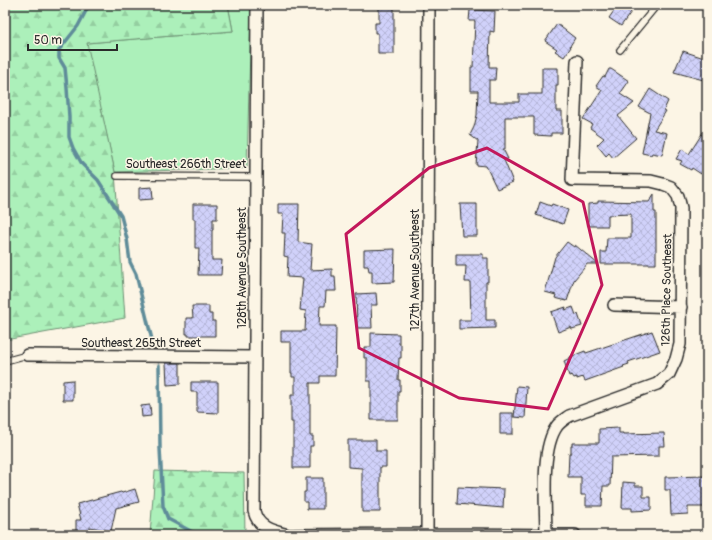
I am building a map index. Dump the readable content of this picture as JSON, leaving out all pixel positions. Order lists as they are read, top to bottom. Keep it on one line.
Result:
{"streets":{"street":["128th Avenue Southeast","127th Avenue Southeast","126th Place Southeast","Southeast 265th Street"],"lane":["Southeast 266th Street"]},"crossings":[["Southeast 266th Street","128th Avenue Southeast"],["128th Avenue Southeast","Southeast 265th Street"]],"scale_bar":"50 m"}
